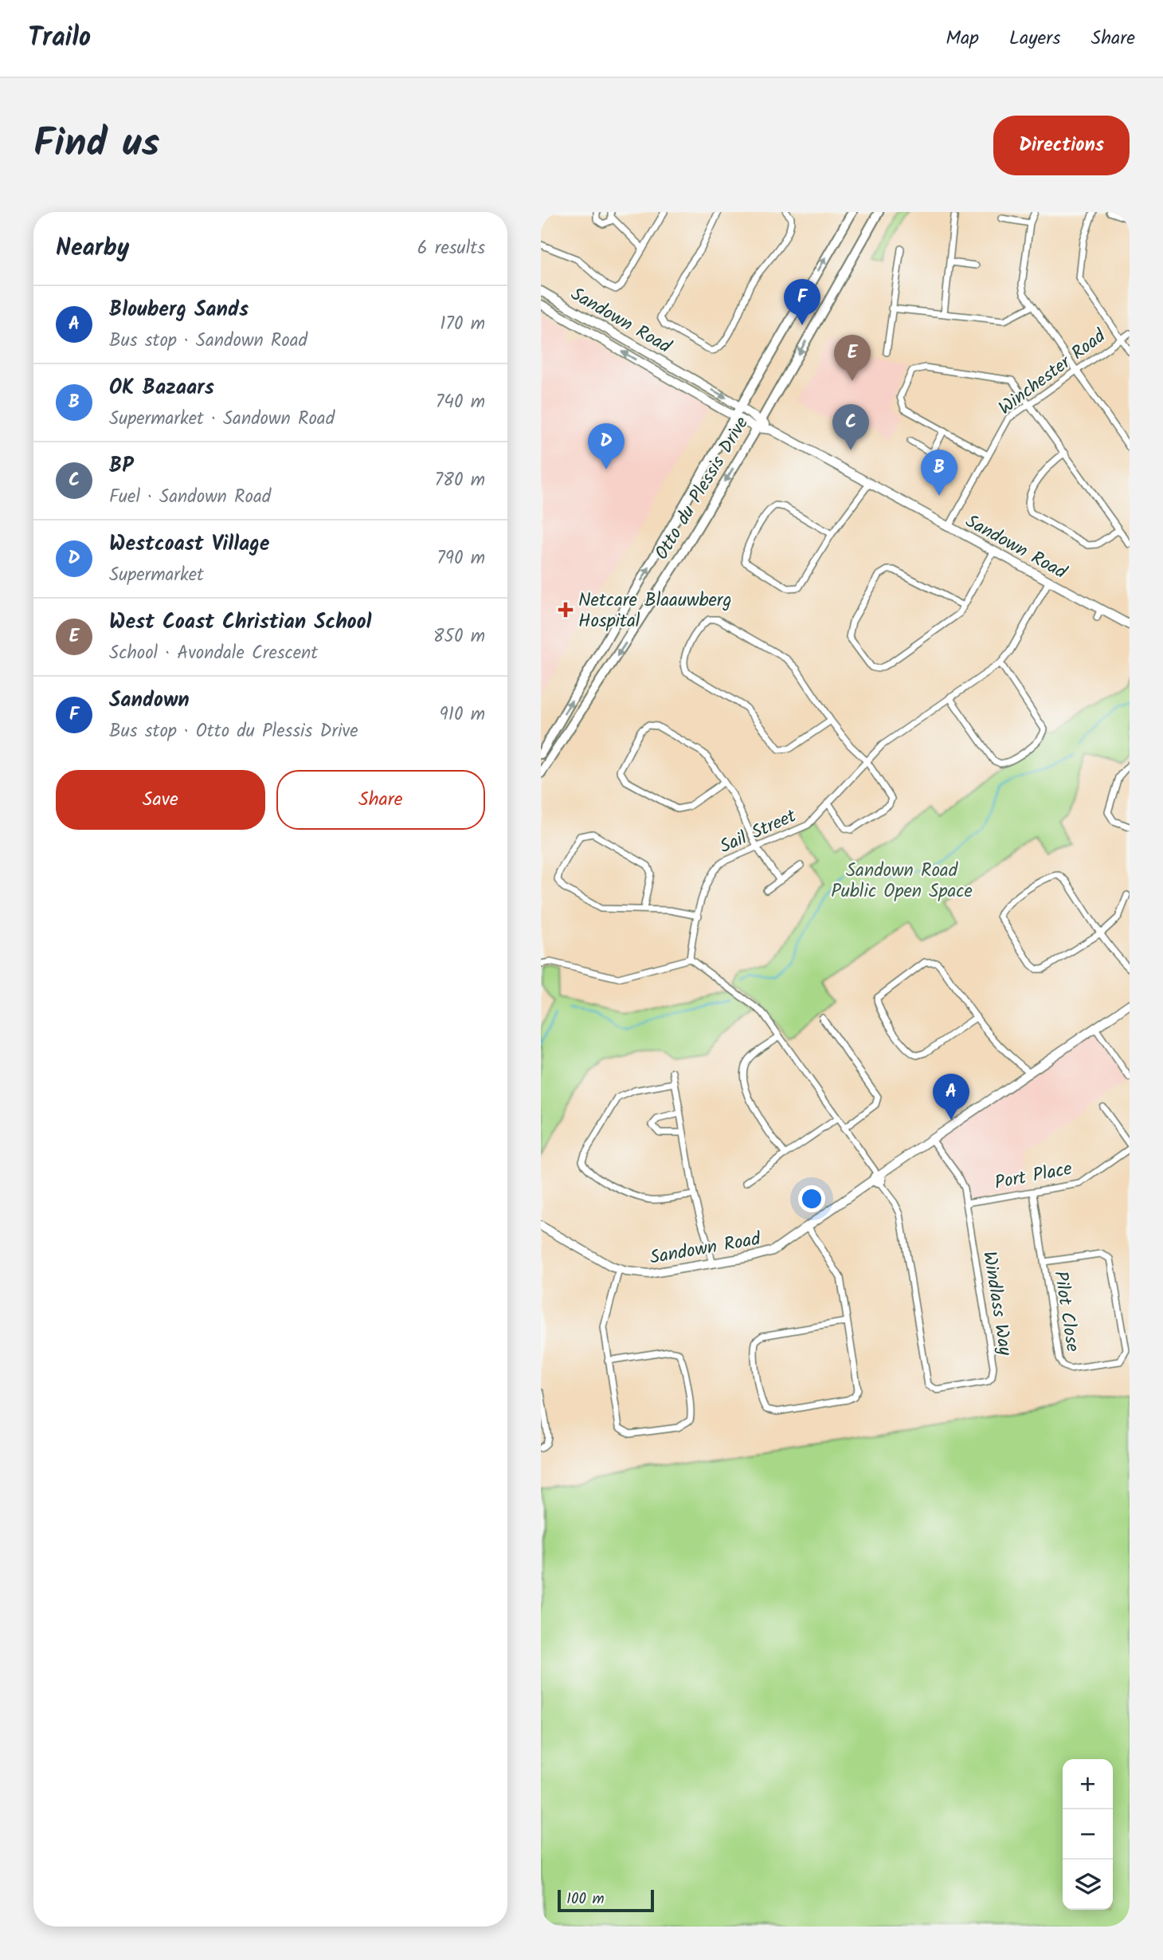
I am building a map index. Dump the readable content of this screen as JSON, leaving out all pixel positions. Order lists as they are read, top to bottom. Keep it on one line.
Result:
{"streets":{"main road":["Otto du Plessis Drive"],"street":["Sandown Road","Winchester Road","Sail Street","Port Place","Windlass Way","Pilot Close"]},"crossings":[["Sandown Road","Winchester Road"],["Sandown Road","Otto du Plessis Drive"],["Sandown Road","Sail Street"],["Sandown Road","Windlass Way"],["Port Place","Windlass Way"],["Port Place","Pilot Close"]],"parks":["Sandown Road Public Open Space"],"places":{"health":["Netcare Blaauwberg Hospital"]},"scale_bar":"100 m","page":{"header":"Trailo","nav":["Map","Layers","Share"],"title":"Find us","buttons":["Directions",["Save","Share"]],"heading":["Nearby","6 results"],"pins":["F","E","C","D","B","A"],"list":[{"mark":"A","name":"Blouberg Sands","note":"Bus stop · Sandown Road","value":"170 m"},{"mark":"B","name":"OK Bazaars","note":"Supermarket · Sandown Road","value":"740 m"},{"mark":"C","name":"BP","note":"Fuel · Sandown Road","value":"780 m"},{"mark":"D","name":"Westcoast Village","note":"Supermarket","value":"790 m"},{"mark":"E","name":"West Coast Christian School","note":"School · Avondale Crescent","value":"850 m"},{"mark":"F","name":"Sandown","note":"Bus stop · Otto du Plessis Drive","value":"910 m"}],"map_buttons":["+","−"],"scale":"100 m"}}
